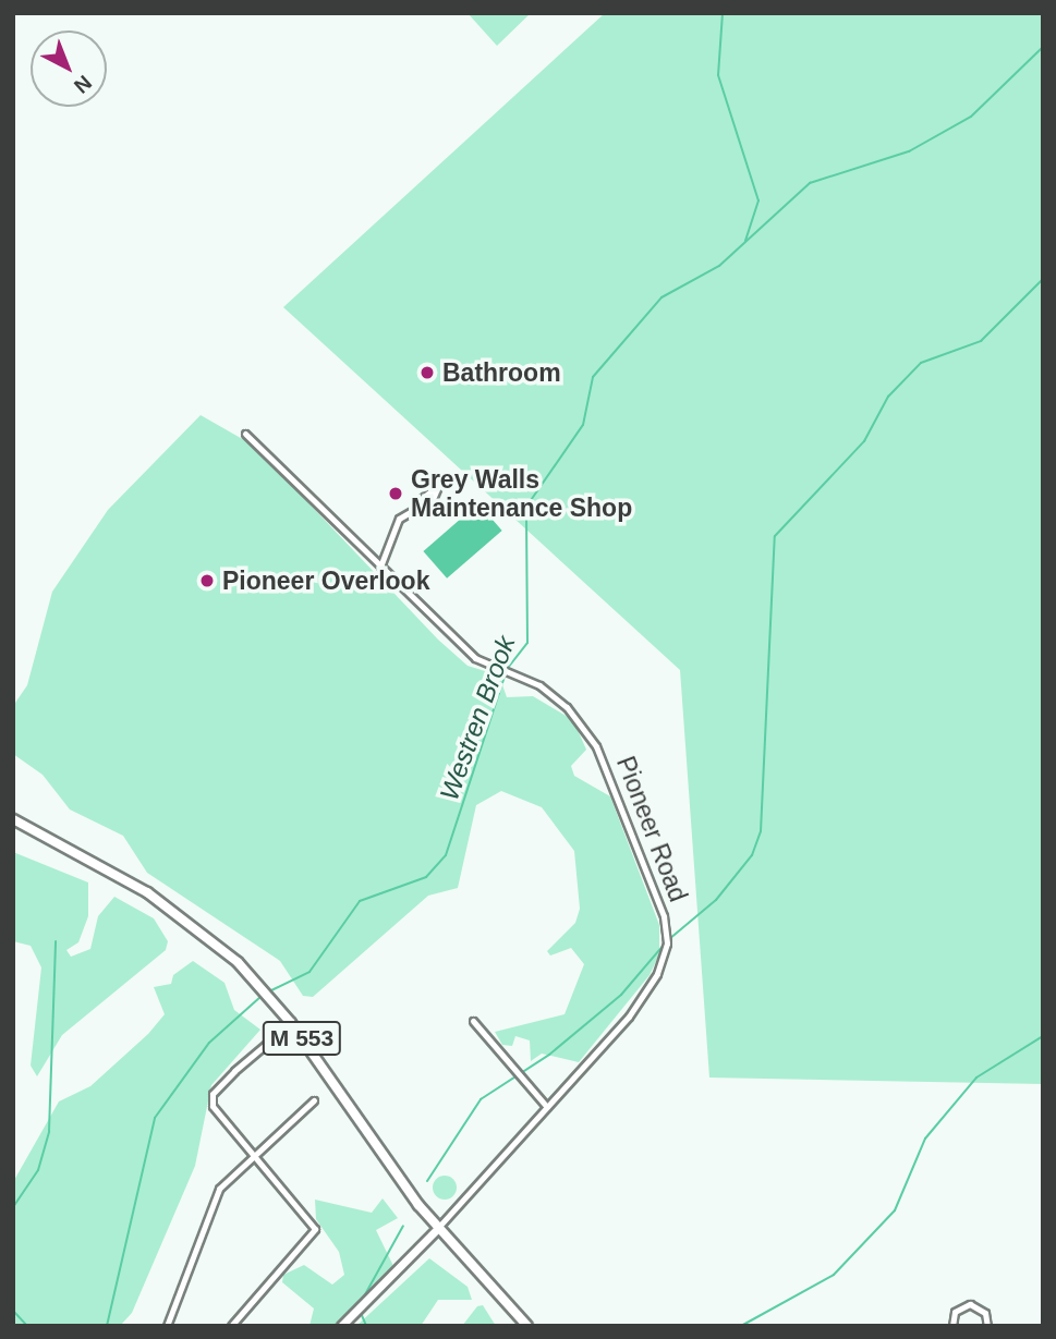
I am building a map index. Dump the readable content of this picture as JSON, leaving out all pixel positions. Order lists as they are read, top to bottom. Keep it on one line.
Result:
{"streets":{"main road":["M 553"],"street":["Pioneer Road"]},"crossings":[["Pioneer Road","M 553"]],"water":["Westren Brook"],"places":["Bathroom","Grey Walls Maintenance Shop","Pioneer Overlook"],"north":"bottom right"}
